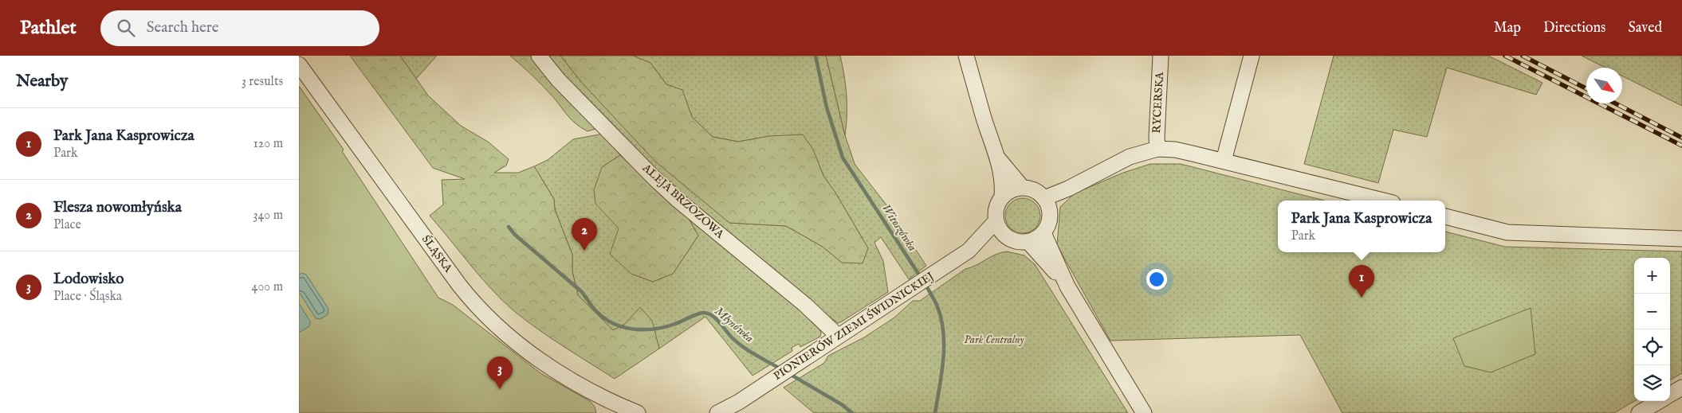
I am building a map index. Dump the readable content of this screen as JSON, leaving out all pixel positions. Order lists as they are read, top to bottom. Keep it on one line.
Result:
{"streets":{"street":["RYCERSKA","ALEJA BRZOZOWA","ŚLĄSKA","PIONIERÓW ZIEMI ŚWIDNICKIEJ"]},"crossings":[["ALEJA BRZOZOWA","PIONIERÓW ZIEMI ŚWIDNICKIEJ"]],"water":["Witoszówka","Młynówka"],"parks":["Park Centralny"],"north":"bottom right","page":{"header":"Pathlet","search":"Search here","nav":["Map","Directions","Saved"],"heading":["Nearby","3 results"],"list":[{"mark":"1","name":"Park Jana Kasprowicza","note":"Park","value":"120 m"},{"mark":"2","name":"Flesza nowomłyńska","note":"Place","value":"340 m"},{"mark":"3","name":"Lodowisko","note":"Place · Śląska","value":"400 m"}],"popup":["Park Jana Kasprowicza","Park"],"pins":["2","1","3"],"map_buttons":["+","−"]}}
